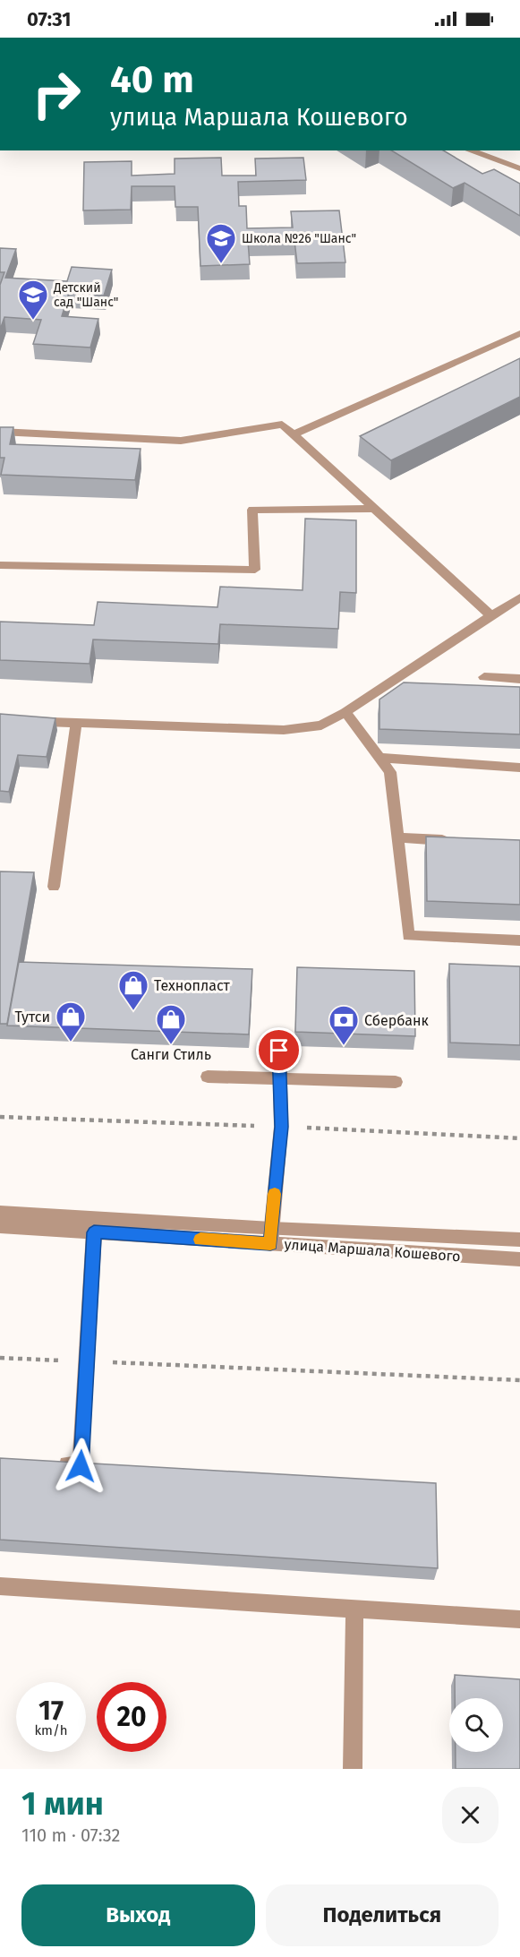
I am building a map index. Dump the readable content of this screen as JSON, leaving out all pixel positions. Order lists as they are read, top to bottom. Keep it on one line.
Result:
{"streets":{"street":["улица Маршала Кошевого"]},"places":{"school or university":["Школа №26 \"Шанс\"","Детский сад \"Шанс\""],"shop":["Технопласт","Тутси","Санги Стиль"],"bank":["Сбербанк"]},"page":{"status":"07:31","turn":["40 m","улица Маршала Кошевого"],"speed":"17 km/h","limit":"20","heading":["1 мин","110 m · 07:32"],"buttons":["Выход","Поделиться"]}}
